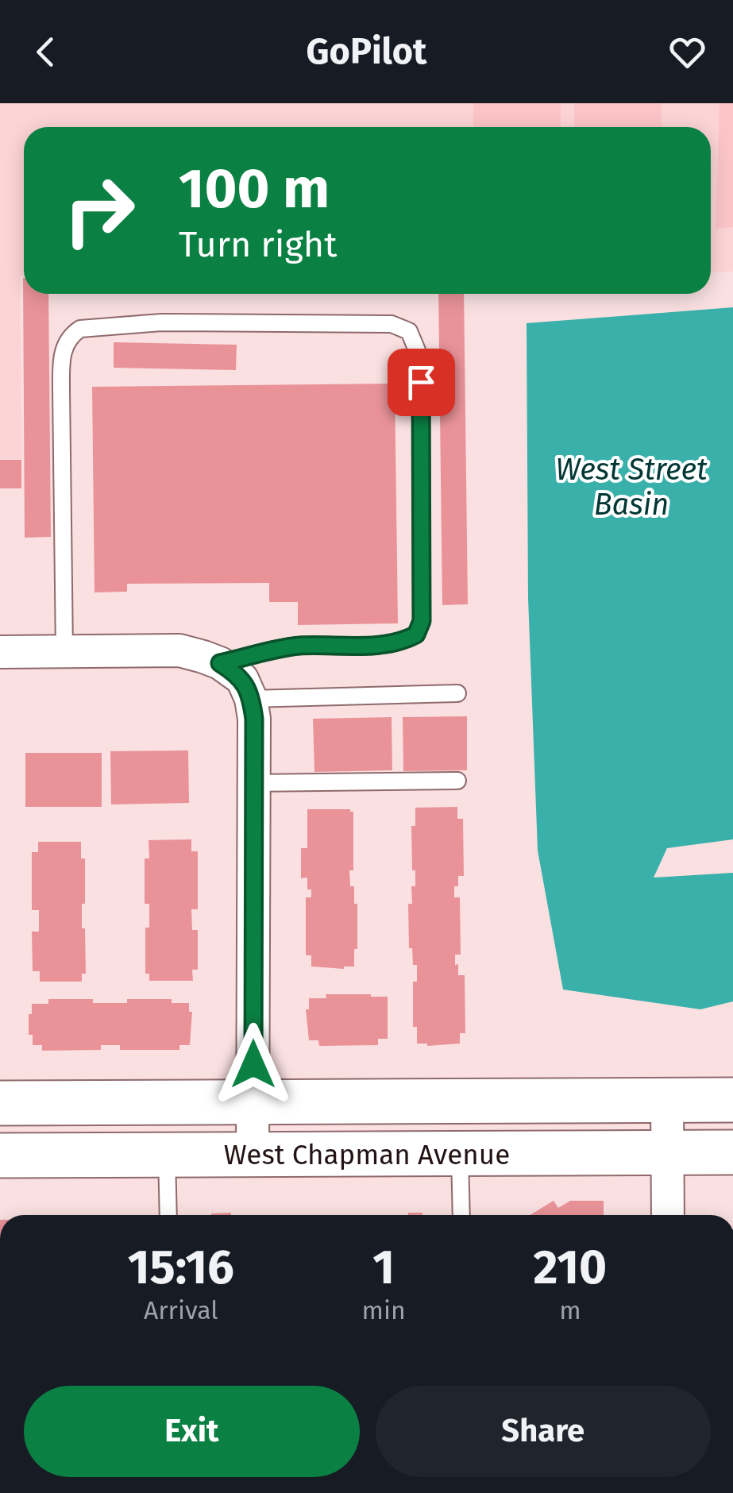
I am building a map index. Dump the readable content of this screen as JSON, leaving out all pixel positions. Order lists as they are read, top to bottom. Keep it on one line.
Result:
{"streets":{"main road":["West Chapman Avenue"]},"water":["West Street Basin"],"page":{"header":"GoPilot","turn":["100 m","Turn right"],"eta":["15:16","Arrival","1","min","210","m"],"buttons":["Exit","Share"]}}
